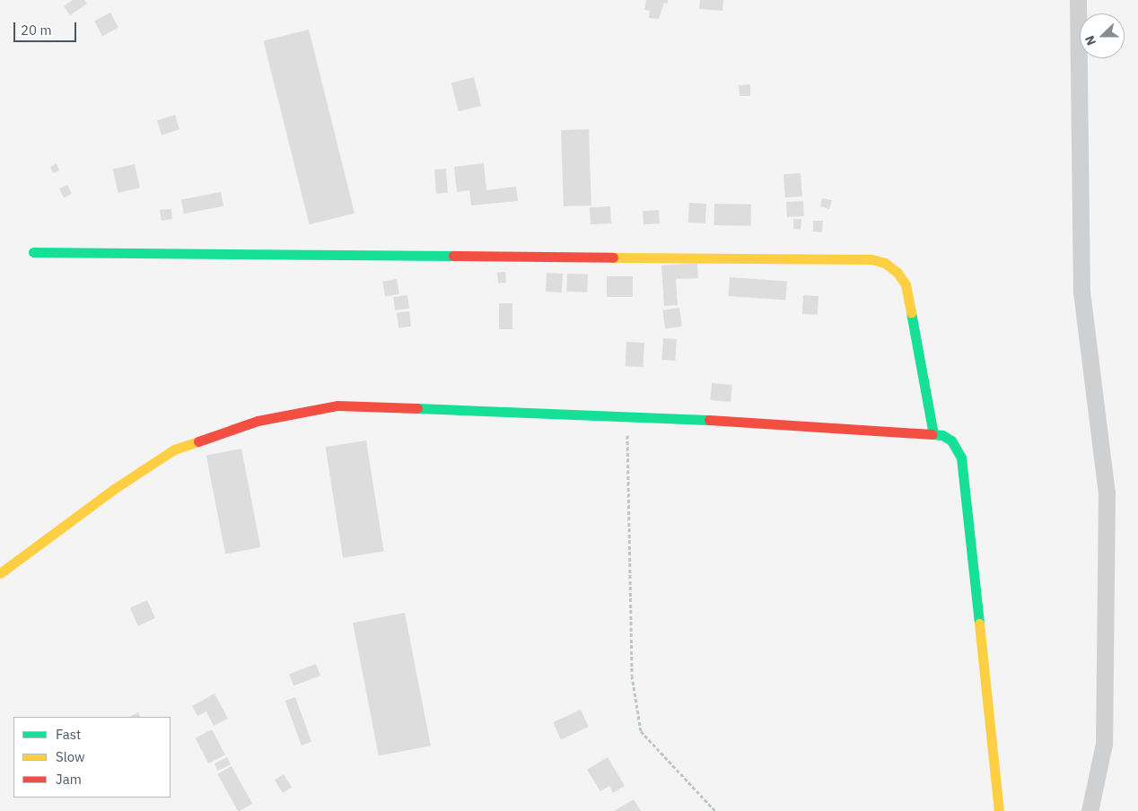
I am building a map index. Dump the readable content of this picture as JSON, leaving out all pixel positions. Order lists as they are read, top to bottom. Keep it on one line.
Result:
{"legend":["Fast","Slow","Jam"],"scale_bar":"20 m","north":"left"}
